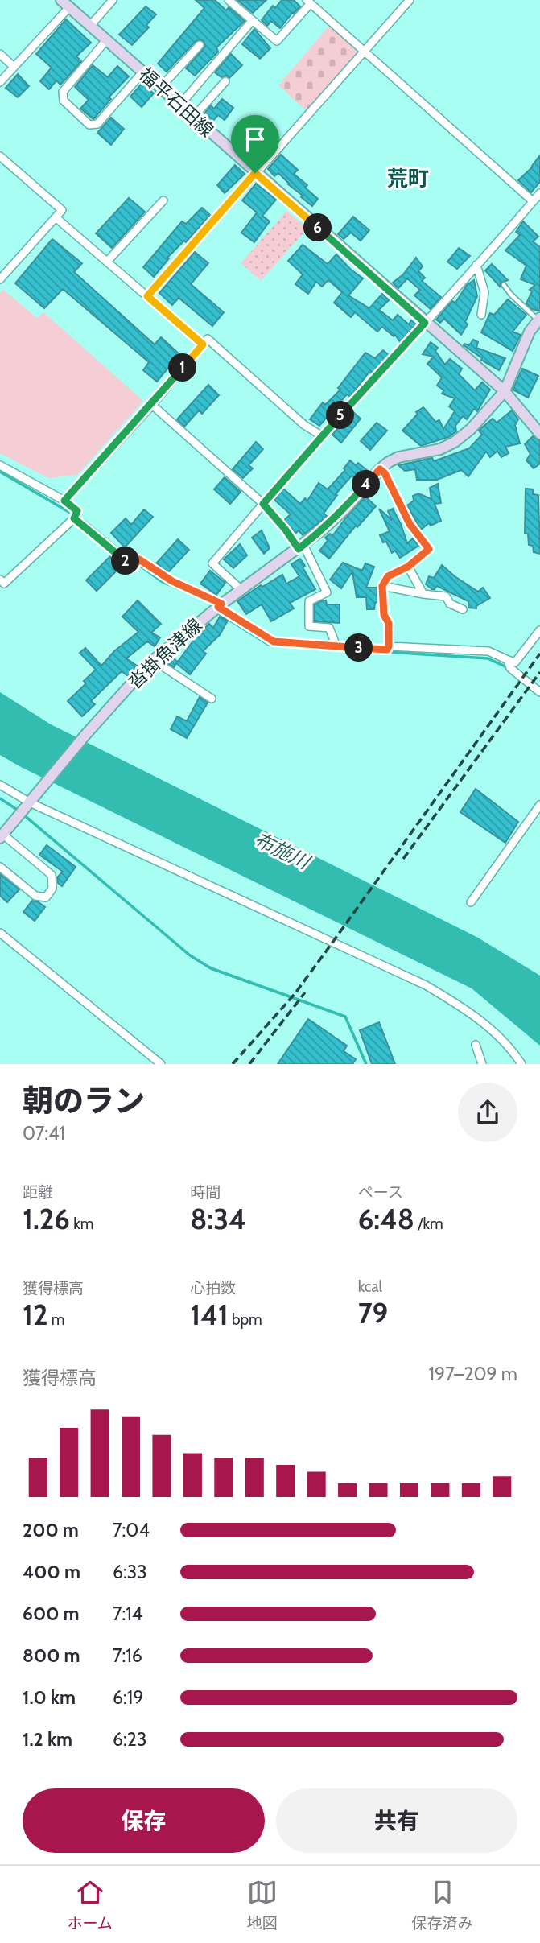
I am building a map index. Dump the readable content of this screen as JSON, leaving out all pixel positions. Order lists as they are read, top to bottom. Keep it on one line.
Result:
{"streets":{"main road":["福平石田線","沓掛魚津線"]},"crossings":[["福平石田線","沓掛魚津線"]],"districts":["荒町"],"water":["布施川"],"page":{"pins":["6","1","5","4","2","3"],"heading":["朝のラン","07:41"],"stats":[["距離","1.26 km"],["時間","8:34"],["ペース","6:48 /km"],["獲得標高","12 m"],["心拍数","141 bpm"],["kcal","79"]],"chart":["獲得標高","197–209 m"],"list":[{"name":"200 m","note":"7:04"},{"name":"400 m","note":"6:33"},{"name":"600 m","note":"7:14"},{"name":"800 m","note":"7:16"},{"name":"1.0 km","note":"6:19"},{"name":"1.2 km","note":"6:23"}],"buttons":["保存","共有"],"tabs":["ホーム","地図","保存済み"]}}
